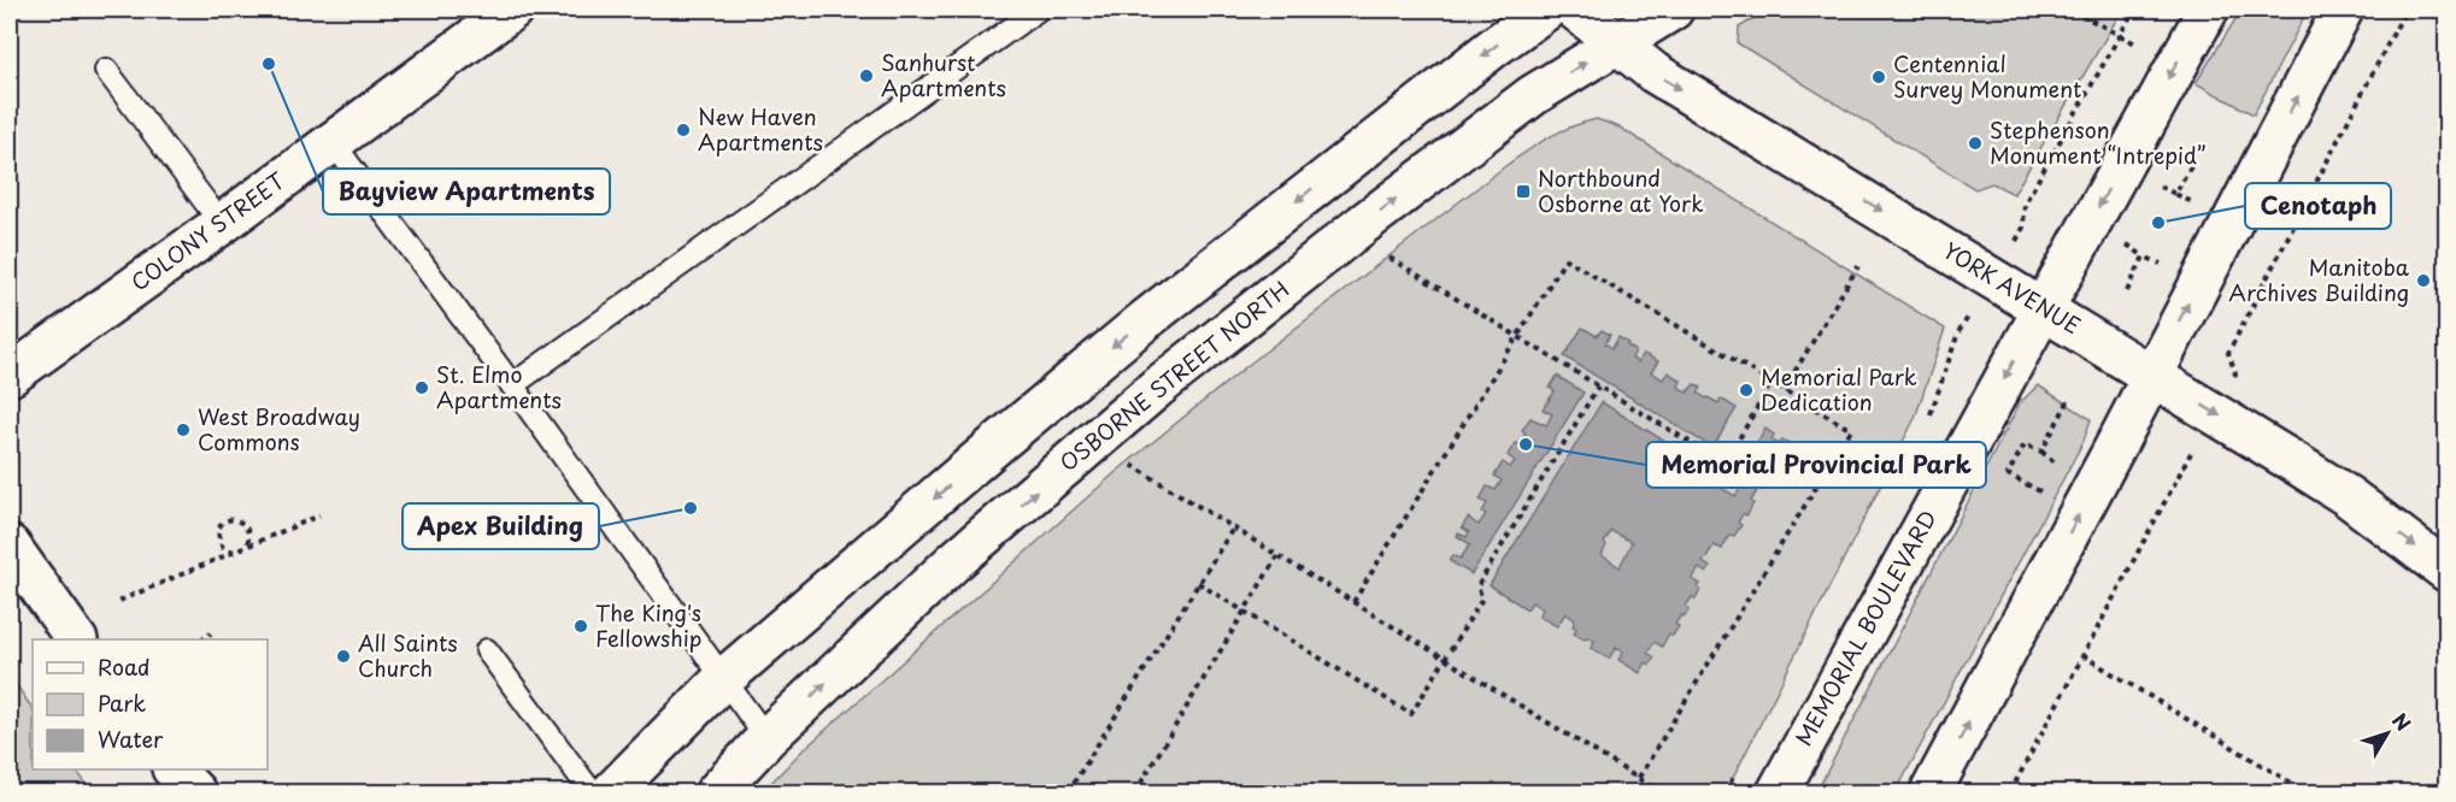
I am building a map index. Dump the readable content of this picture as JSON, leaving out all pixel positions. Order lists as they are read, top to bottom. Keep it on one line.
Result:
{"streets":{"main road":["COLONY STREET","YORK AVENUE","OSBORNE STREET NORTH","MEMORIAL BOULEVARD"]},"crossings":[["YORK AVENUE","OSBORNE STREET NORTH"],["YORK AVENUE","MEMORIAL BOULEVARD"]],"one_way":["YORK AVENUE"],"places":{"other":["Bayview Apartments","Sanhurst Apartments","Centennial Survey Monument","New Haven Apartments","Stephenson Monument “Intrepid”","Cenotaph","Manitoba Archives Building","St. Elmo Apartments","Memorial Park Dedication","West Broadway Commons","Memorial Provincial Park","Apex Building","The King's Fellowship","All Saints Church"],"transit":["Northbound Osborne at York"]},"legend":["Road","Park","Water"],"north":"top right"}
